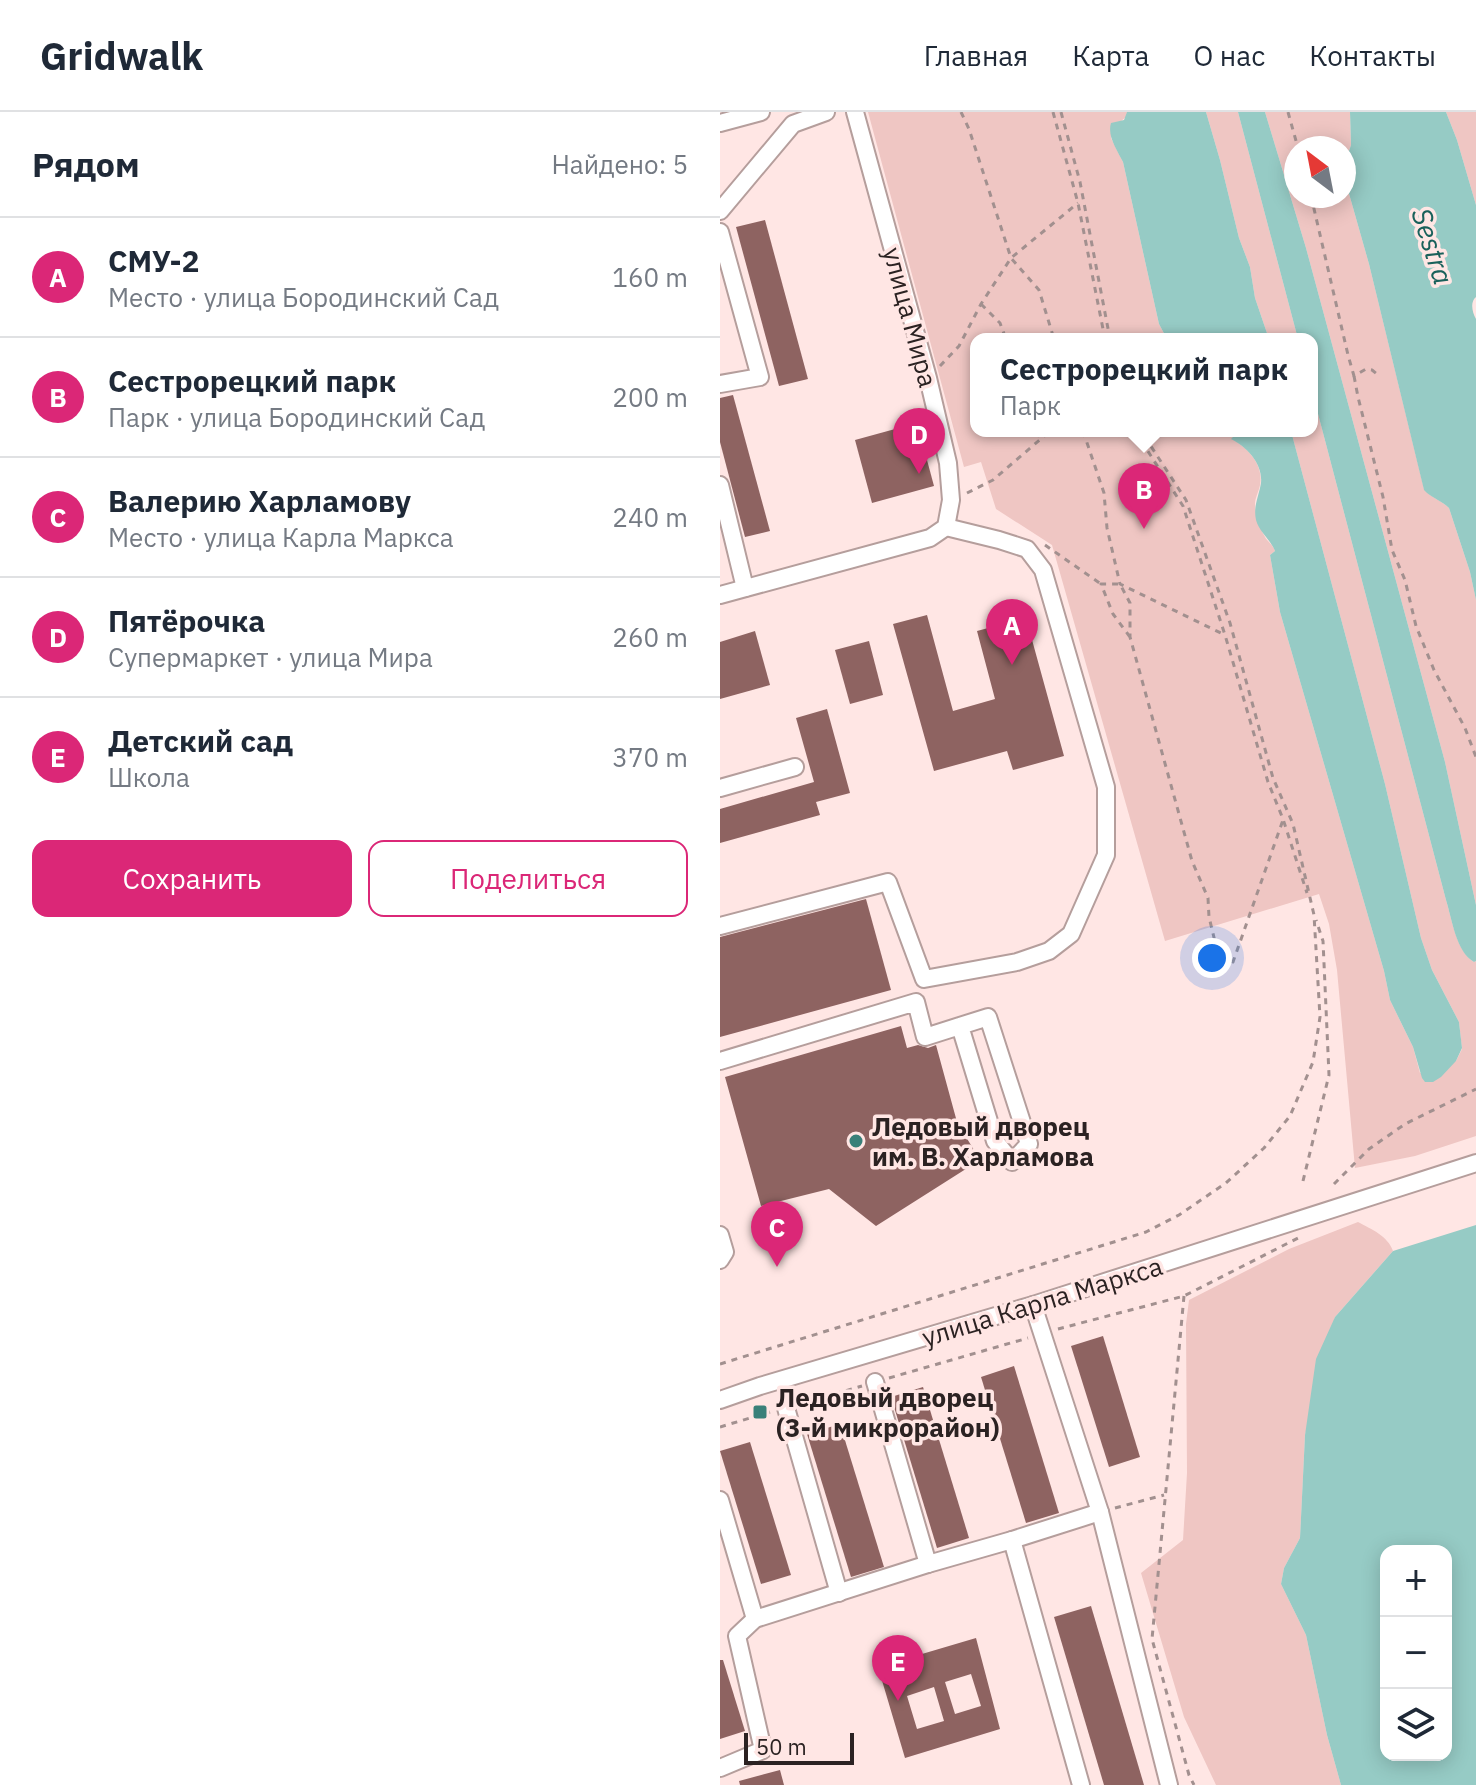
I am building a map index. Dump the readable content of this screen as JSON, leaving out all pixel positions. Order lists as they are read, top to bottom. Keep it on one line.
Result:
{"streets":{"street":["улица Мира","улица Карла Маркса"]},"water":["Sestra"],"places":{"other":["Ледовый дворец им. В. Харламова"],"transit":["Ледовый дворец (3-й микрорайон)"]},"scale_bar":"50 m","north":"top left","page":{"header":"Gridwalk","nav":["Главная","Карта","О нас","Контакты"],"heading":["Рядом","Найдено: 5"],"list":[{"mark":"A","name":"СМУ-2","note":"Место · улица Бородинский Сад","value":"160 m"},{"mark":"B","name":"Сестрорецкий парк","note":"Парк · улица Бородинский Сад","value":"200 m"},{"mark":"C","name":"Валерию Харламову","note":"Место · улица Карла Маркса","value":"240 m"},{"mark":"D","name":"Пятёрочка","note":"Супермаркет · улица Мира","value":"260 m"},{"mark":"E","name":"Детский сад","note":"Школа","value":"370 m"}],"popup":["Сестрорецкий парк","Парк"],"pins":["D","B","A","C","E"],"buttons":["Сохранить","Поделиться"],"map_buttons":["+","−"],"scale":"50 m"}}
